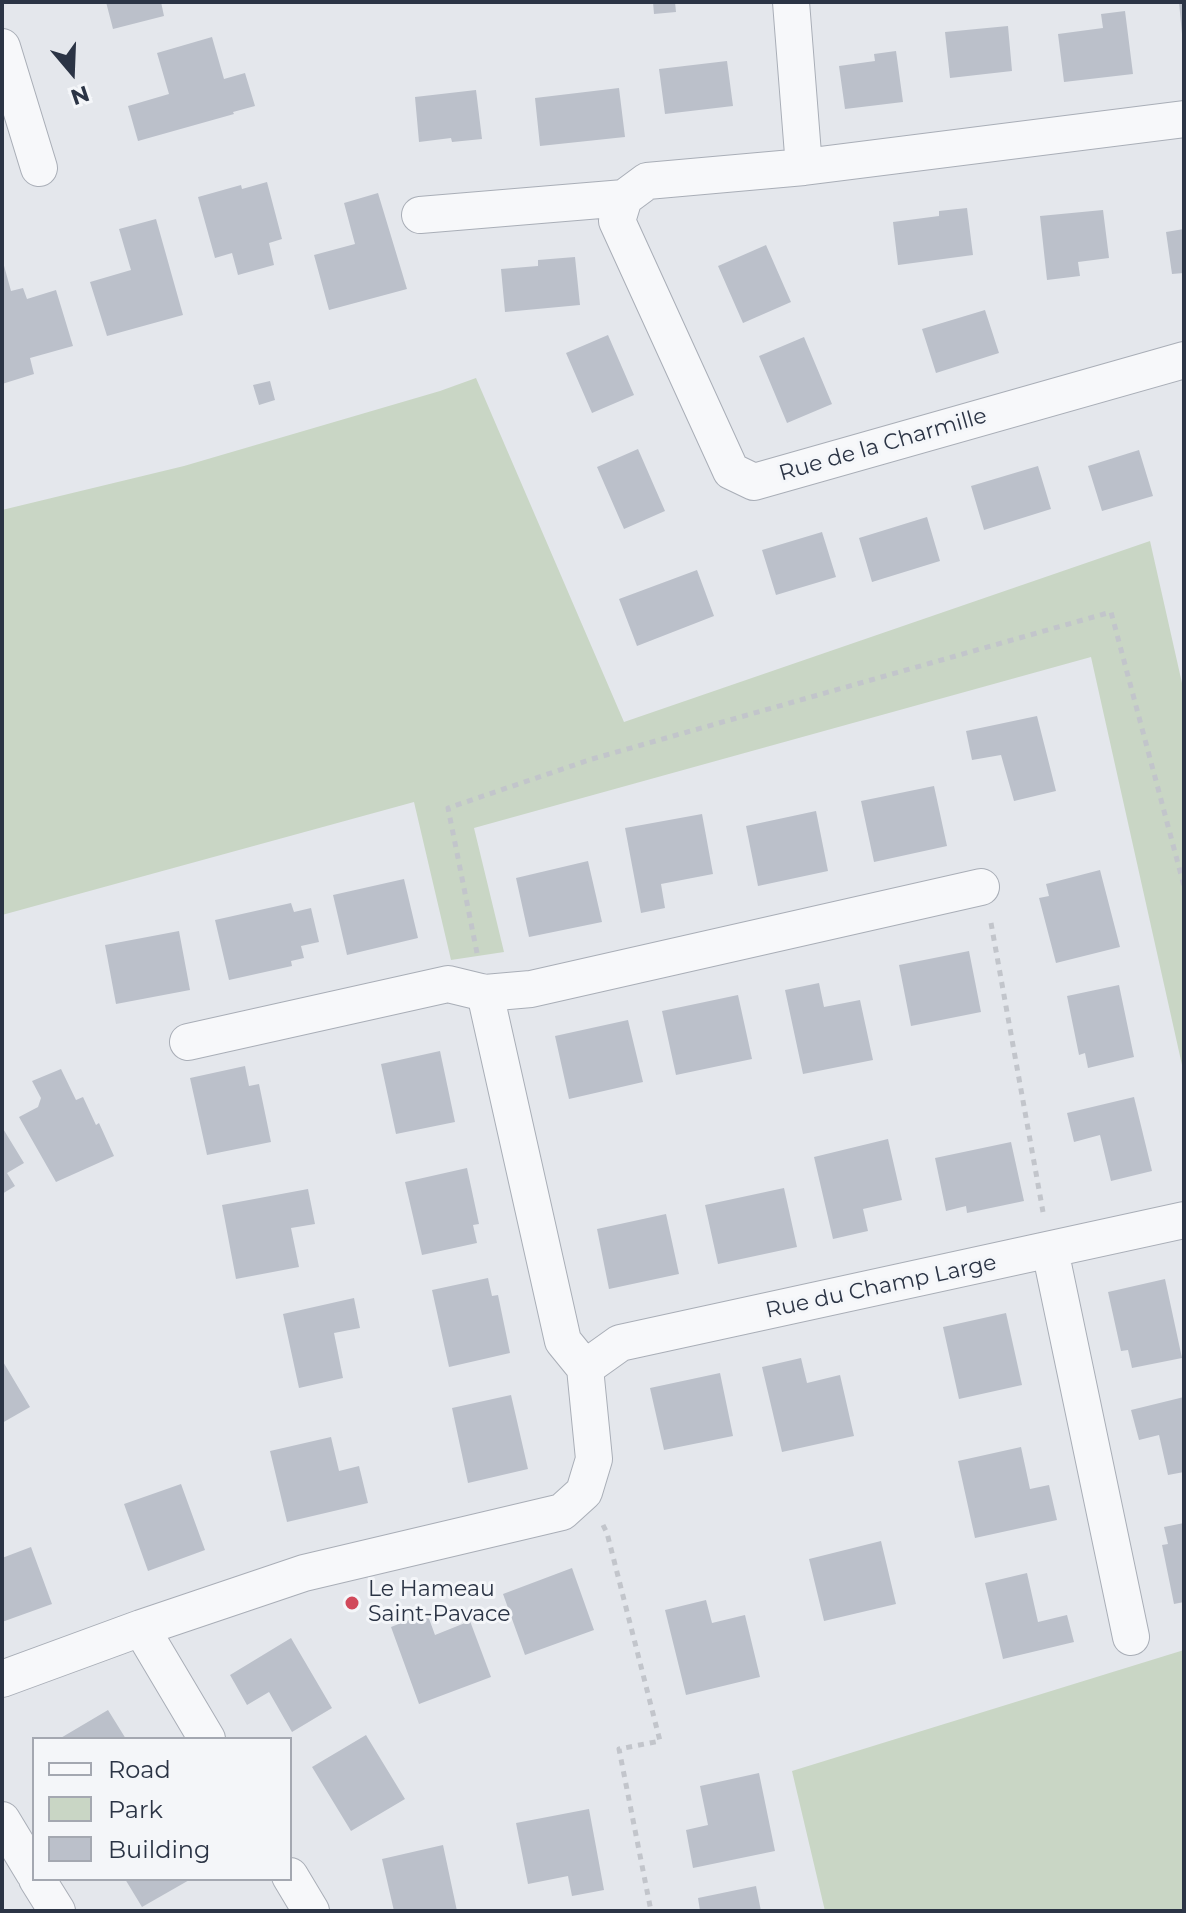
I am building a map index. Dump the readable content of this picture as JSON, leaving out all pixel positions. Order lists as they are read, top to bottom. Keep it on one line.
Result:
{"streets":{"street":["Rue de la Charmille","Rue du Champ Large"]},"places":["Le Hameau Saint-Pavace"],"legend":["Road","Park","Building"],"north":"bottom"}
